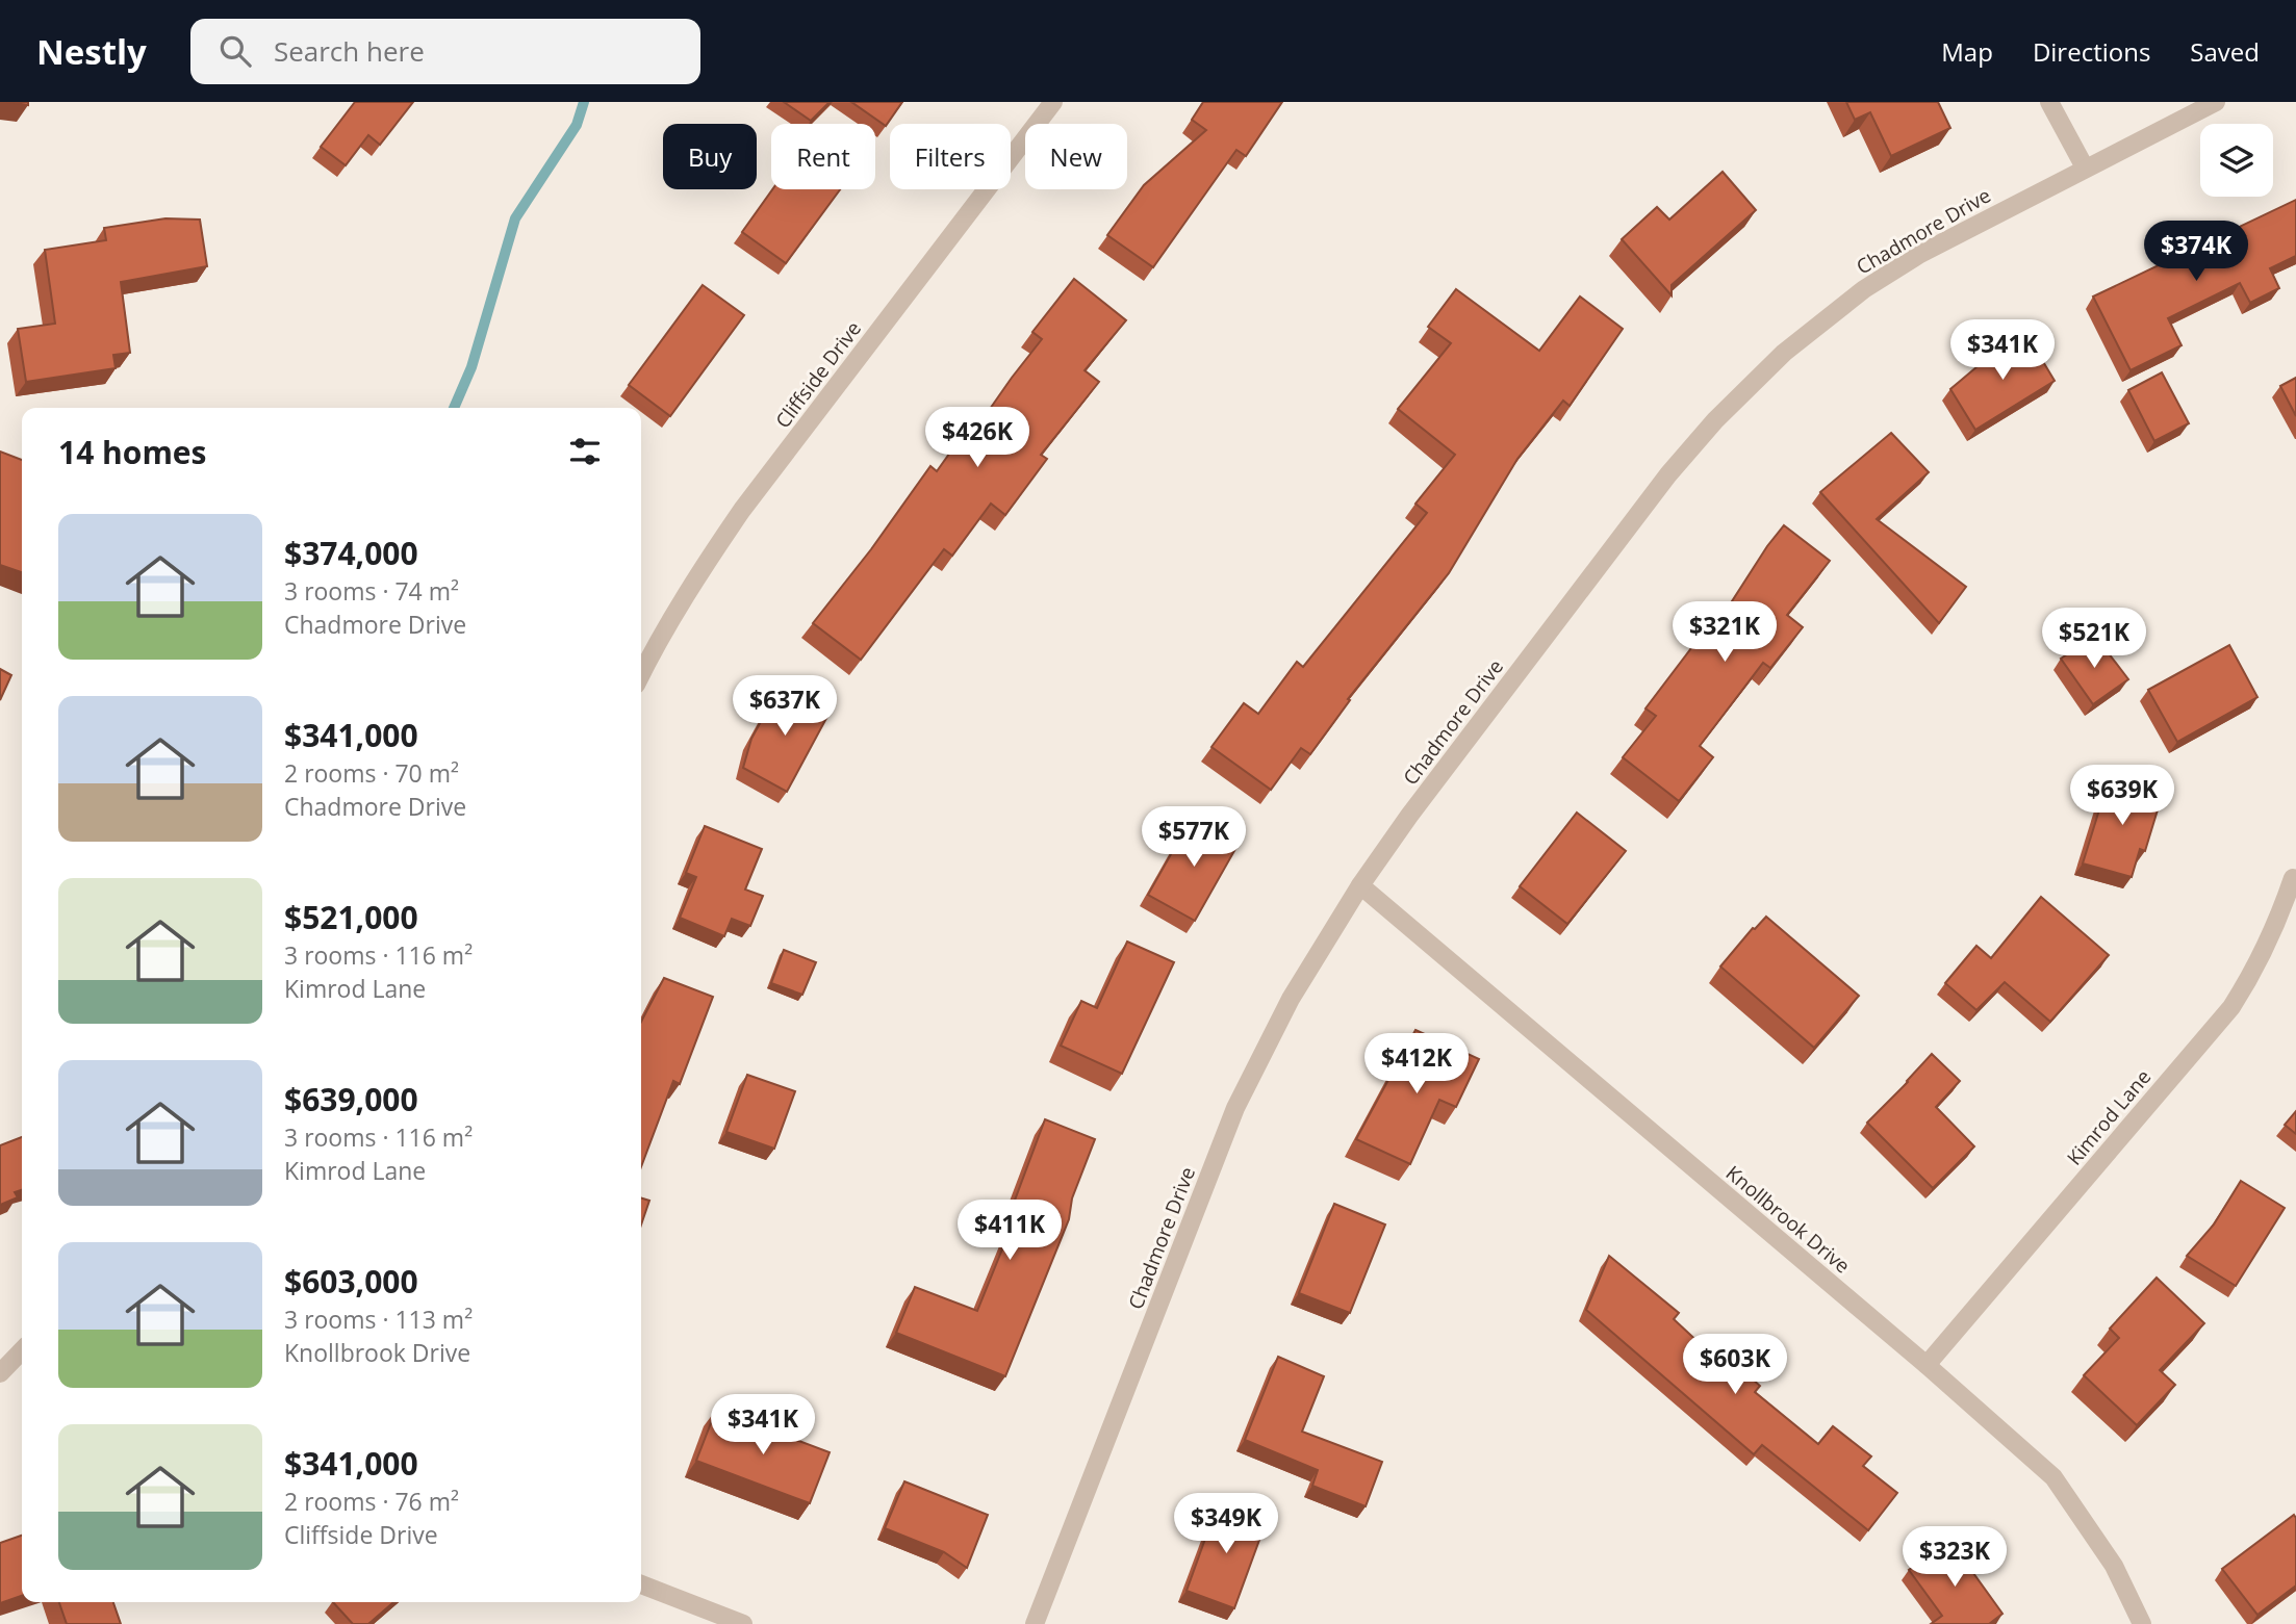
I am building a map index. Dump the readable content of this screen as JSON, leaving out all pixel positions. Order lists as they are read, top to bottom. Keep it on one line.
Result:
{"streets":{"street":["Chadmore Drive","Cliffside Drive","Kimrod Lane","Knollbrook Drive"]},"crossings":[["Chadmore Drive","Knollbrook Drive"],["Kimrod Lane","Knollbrook Drive"]],"page":{"header":"Nestly","search":"Search here","nav":["Map","Directions","Saved"],"chip":["Buy","Rent","Filters","New"],"price":["$374K","$341K","$426K","$321K","$521K","$637K","$639K","$577K","$412K","$411K","$603K","$341K","$349K","$323K"],"heading":"14 homes","list":[{"name":"$374,000","note":"3 rooms · 74 m² · Chadmore Drive"},{"name":"$341,000","note":"2 rooms · 70 m² · Chadmore Drive"},{"name":"$521,000","note":"3 rooms · 116 m² · Kimrod Lane"},{"name":"$639,000","note":"3 rooms · 116 m² · Kimrod Lane"},{"name":"$603,000","note":"3 rooms · 113 m² · Knollbrook Drive"},{"name":"$341,000","note":"2 rooms · 76 m² · Cliffside Drive"}]}}
